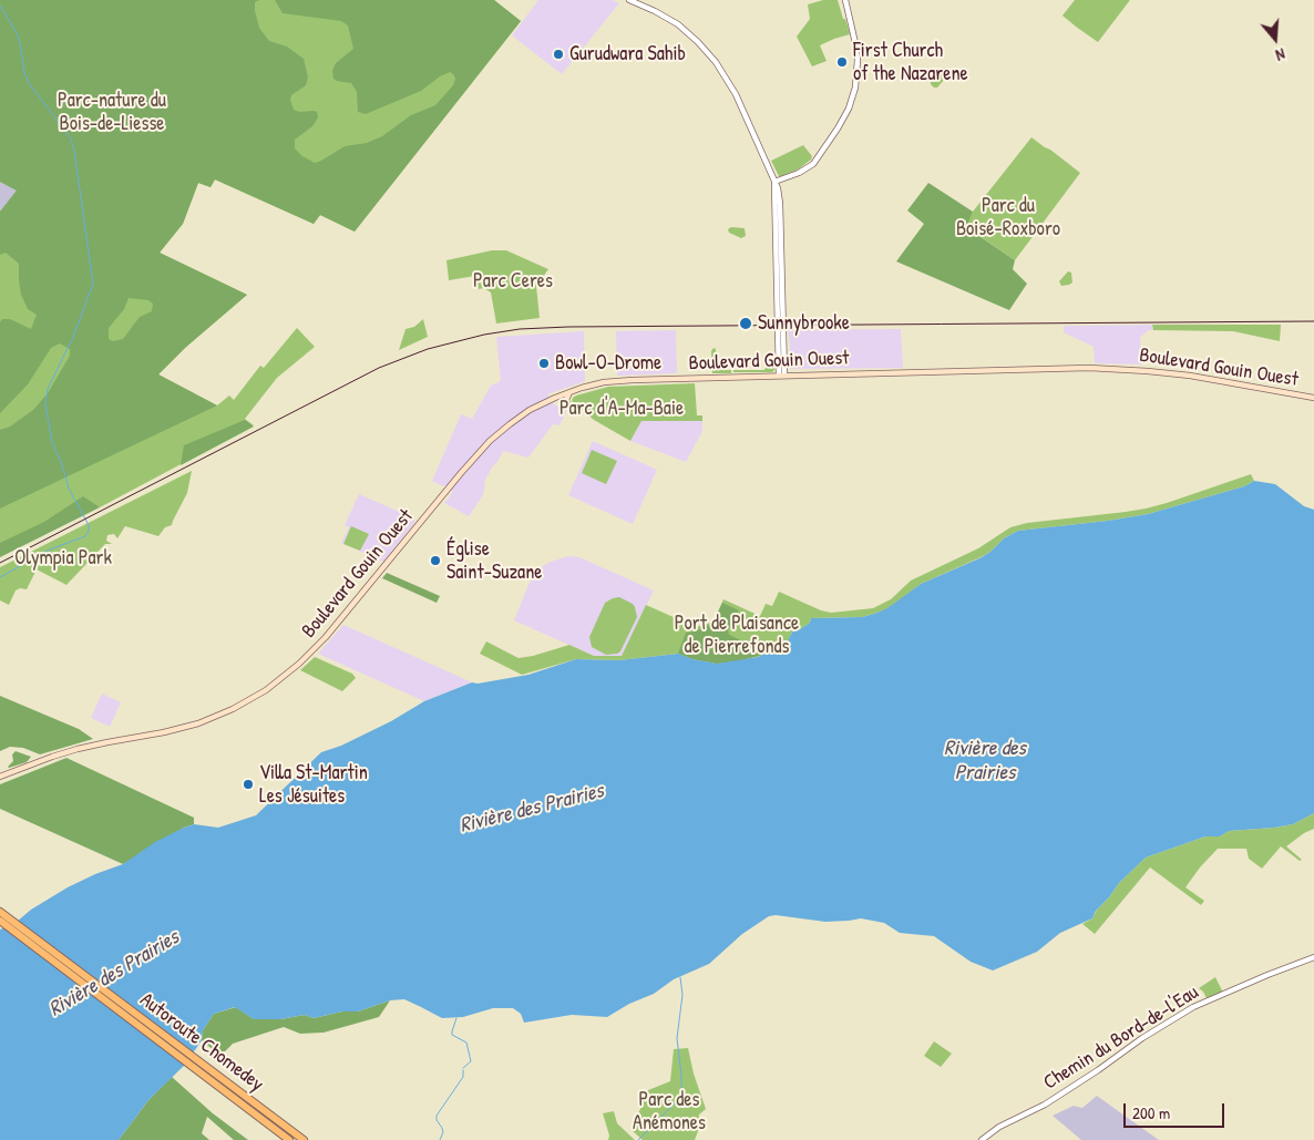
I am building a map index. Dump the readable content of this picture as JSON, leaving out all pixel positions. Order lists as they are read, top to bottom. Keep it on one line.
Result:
{"streets":{"highway":["Autoroute Chomedey"],"main road":["Boulevard Gouin Ouest"],"street":["Chemin du Bord-de-l'Eau"]},"water":["Rivière des Prairies"],"parks":["Parc-nature du Bois-de-Liesse","Parc du Boisé-Roxboro","Parc Ceres","Parc d'A-Ma-Baie","Olympia Park","Port de Plaisance de Pierrefonds","Parc des Anémones"],"places":["Gurudwara Sahib","First Church of the Nazarene","Sunnybrooke","Bowl-O-Drome","Église Saint-Suzane","Villa St-Martin Les Jésuites"],"scale_bar":"200 m","north":"bottom"}
